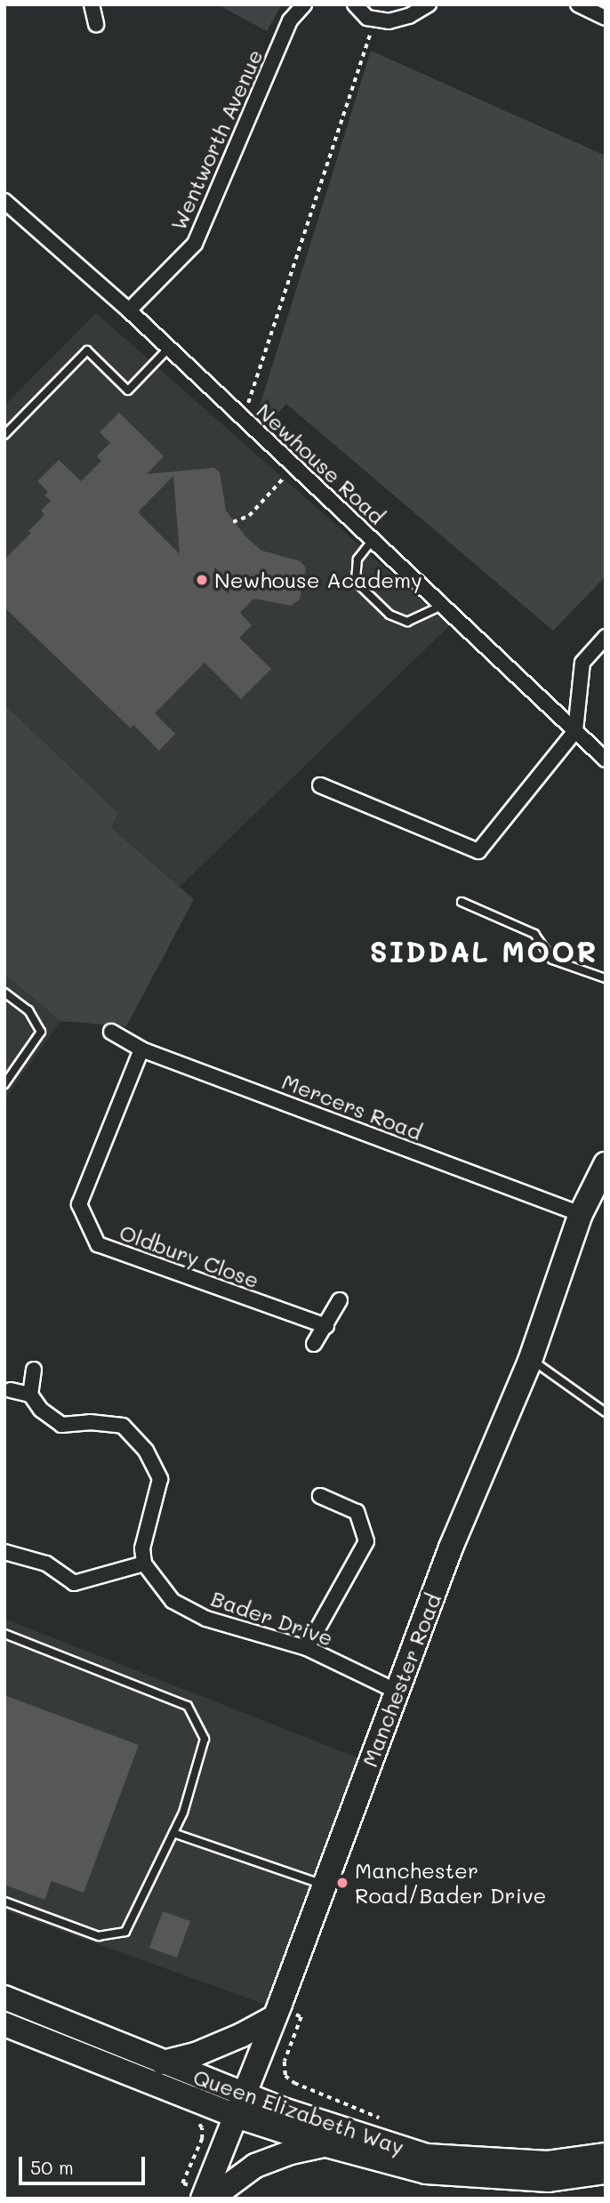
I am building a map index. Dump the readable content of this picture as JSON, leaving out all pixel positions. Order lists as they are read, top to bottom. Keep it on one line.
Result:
{"streets":{"main road":["Manchester Road","Queen Elizabeth Way"],"street":["Wentworth Avenue","Newhouse Road","Mercers Road","Oldbury Close","Bader Drive"]},"crossings":[["Wentworth Avenue","Newhouse Road"],["Mercers Road","Oldbury Close"],["Mercers Road","Manchester Road"],["Bader Drive","Manchester Road"],["Manchester Road","Queen Elizabeth Way"]],"districts":["SIDDAL MOOR"],"places":["Newhouse Academy","Manchester Road/Bader Drive"],"scale_bar":"50 m"}
